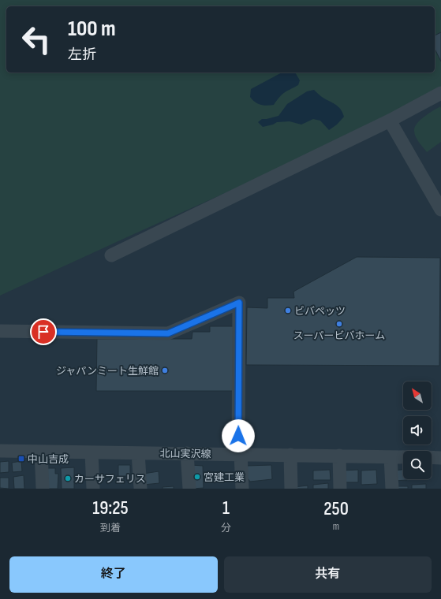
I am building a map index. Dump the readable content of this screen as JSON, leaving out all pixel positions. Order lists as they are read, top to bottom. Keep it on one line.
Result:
{"streets":{"street":["北山実沢線"]},"places":{"other":["ビバペッツ","スーパービバホーム","ジャパンミート生鮮館","宮建工業","カーサフェリス"],"transit":["中山吉成"]},"north":"top left","page":{"turn":["100 m","左折"],"eta":["19:25","到着","1","分","250","m"],"buttons":["終了","共有"]}}
